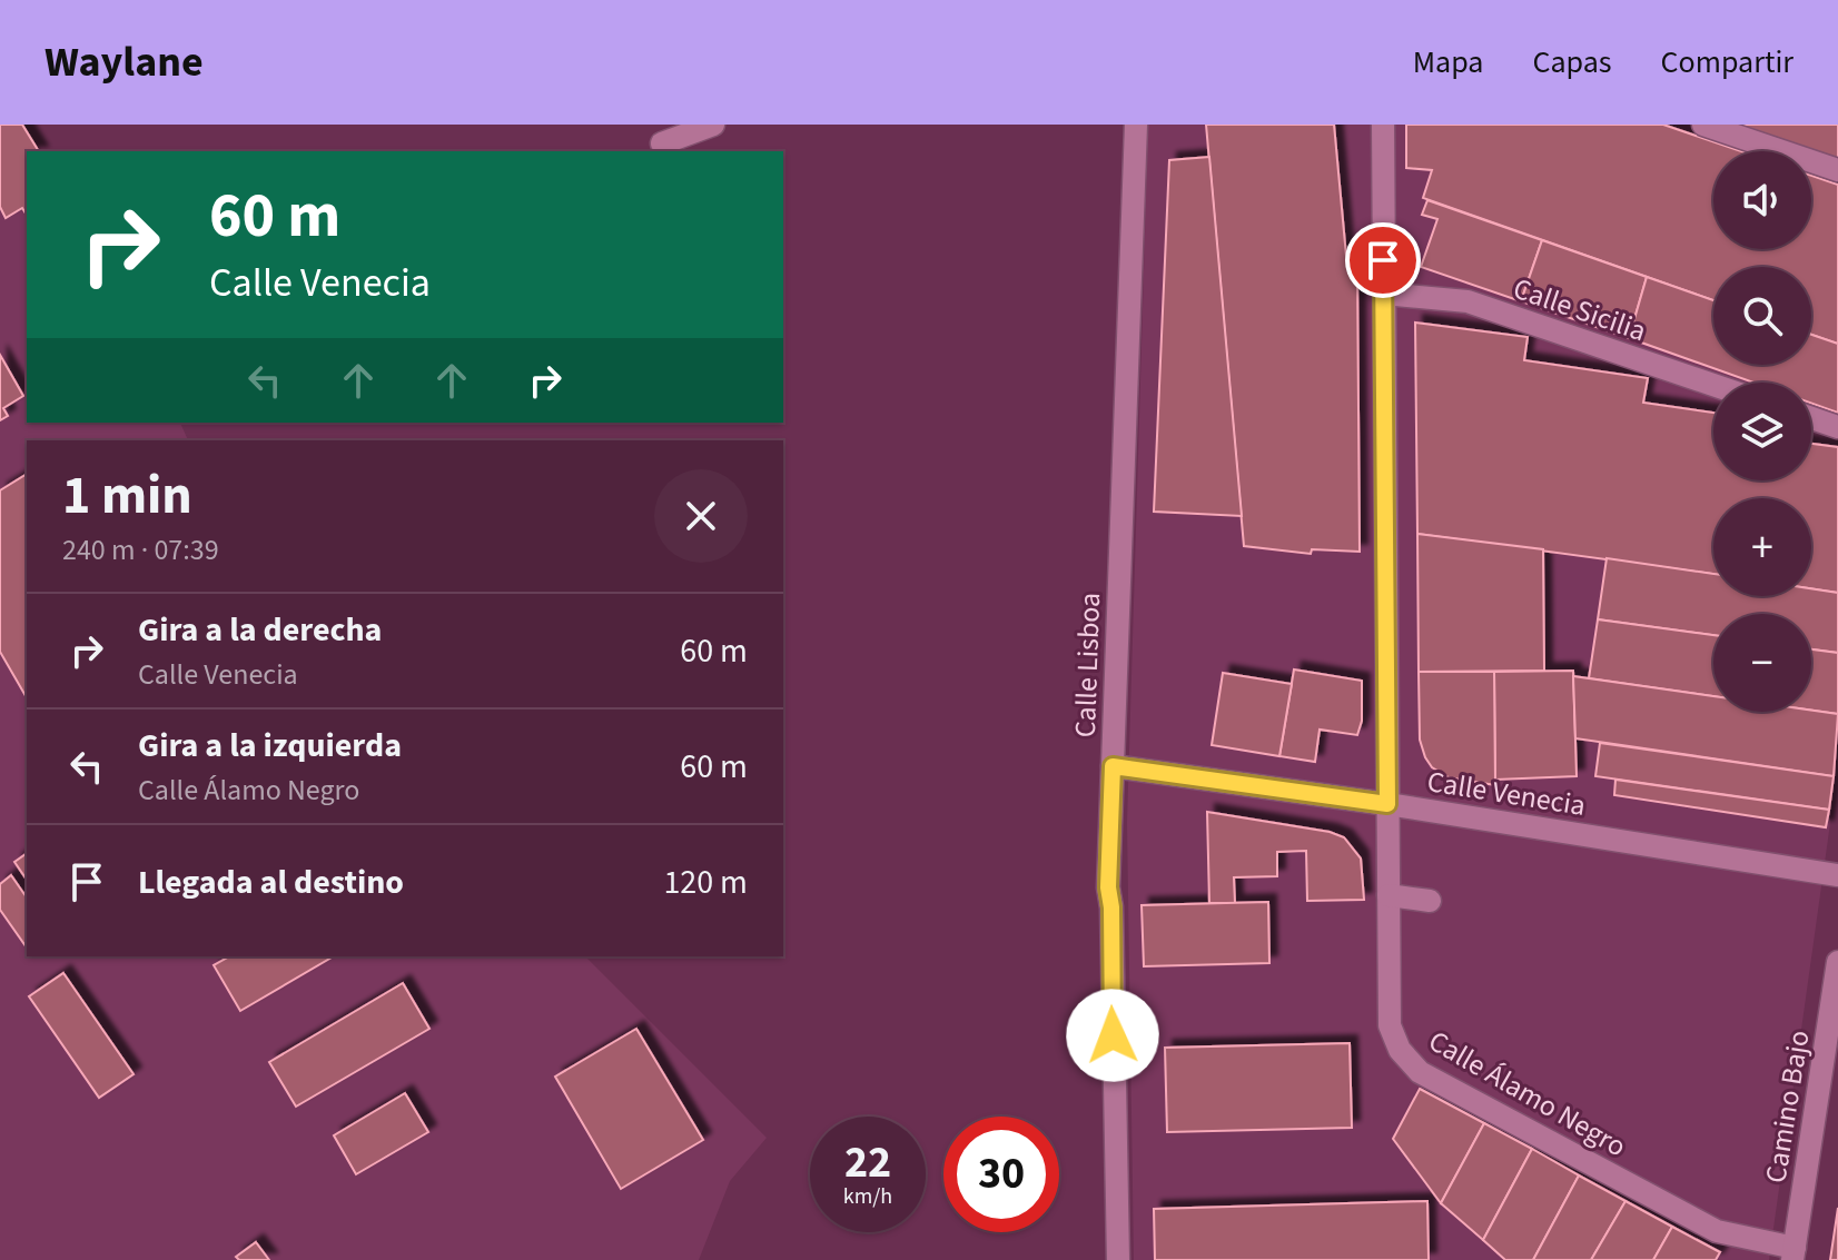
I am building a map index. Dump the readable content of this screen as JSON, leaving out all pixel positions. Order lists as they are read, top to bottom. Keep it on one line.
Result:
{"streets":{"street":["Calle Sicilia","Calle Lisboa","Calle Venecia","Calle Álamo Negro","Camino Bajo"]},"crossings":[["Calle Sicilia","Calle Álamo Negro"],["Calle Lisboa","Calle Venecia"],["Calle Venecia","Calle Álamo Negro"],["Calle Álamo Negro","Camino Bajo"]],"page":{"header":"Waylane","nav":["Mapa","Capas","Compartir"],"map_buttons":["+","−"],"turn":["60 m","Calle Venecia"],"heading":["1 min","240 m · 07:39"],"list":[{"name":"Gira a la derecha","note":"Calle Venecia","value":"60 m"},{"name":"Gira a la izquierda","note":"Calle Álamo Negro","value":"60 m"},{"name":"Llegada al destino","value":"120 m"}],"speed":"22 km/h","limit":"30"}}
